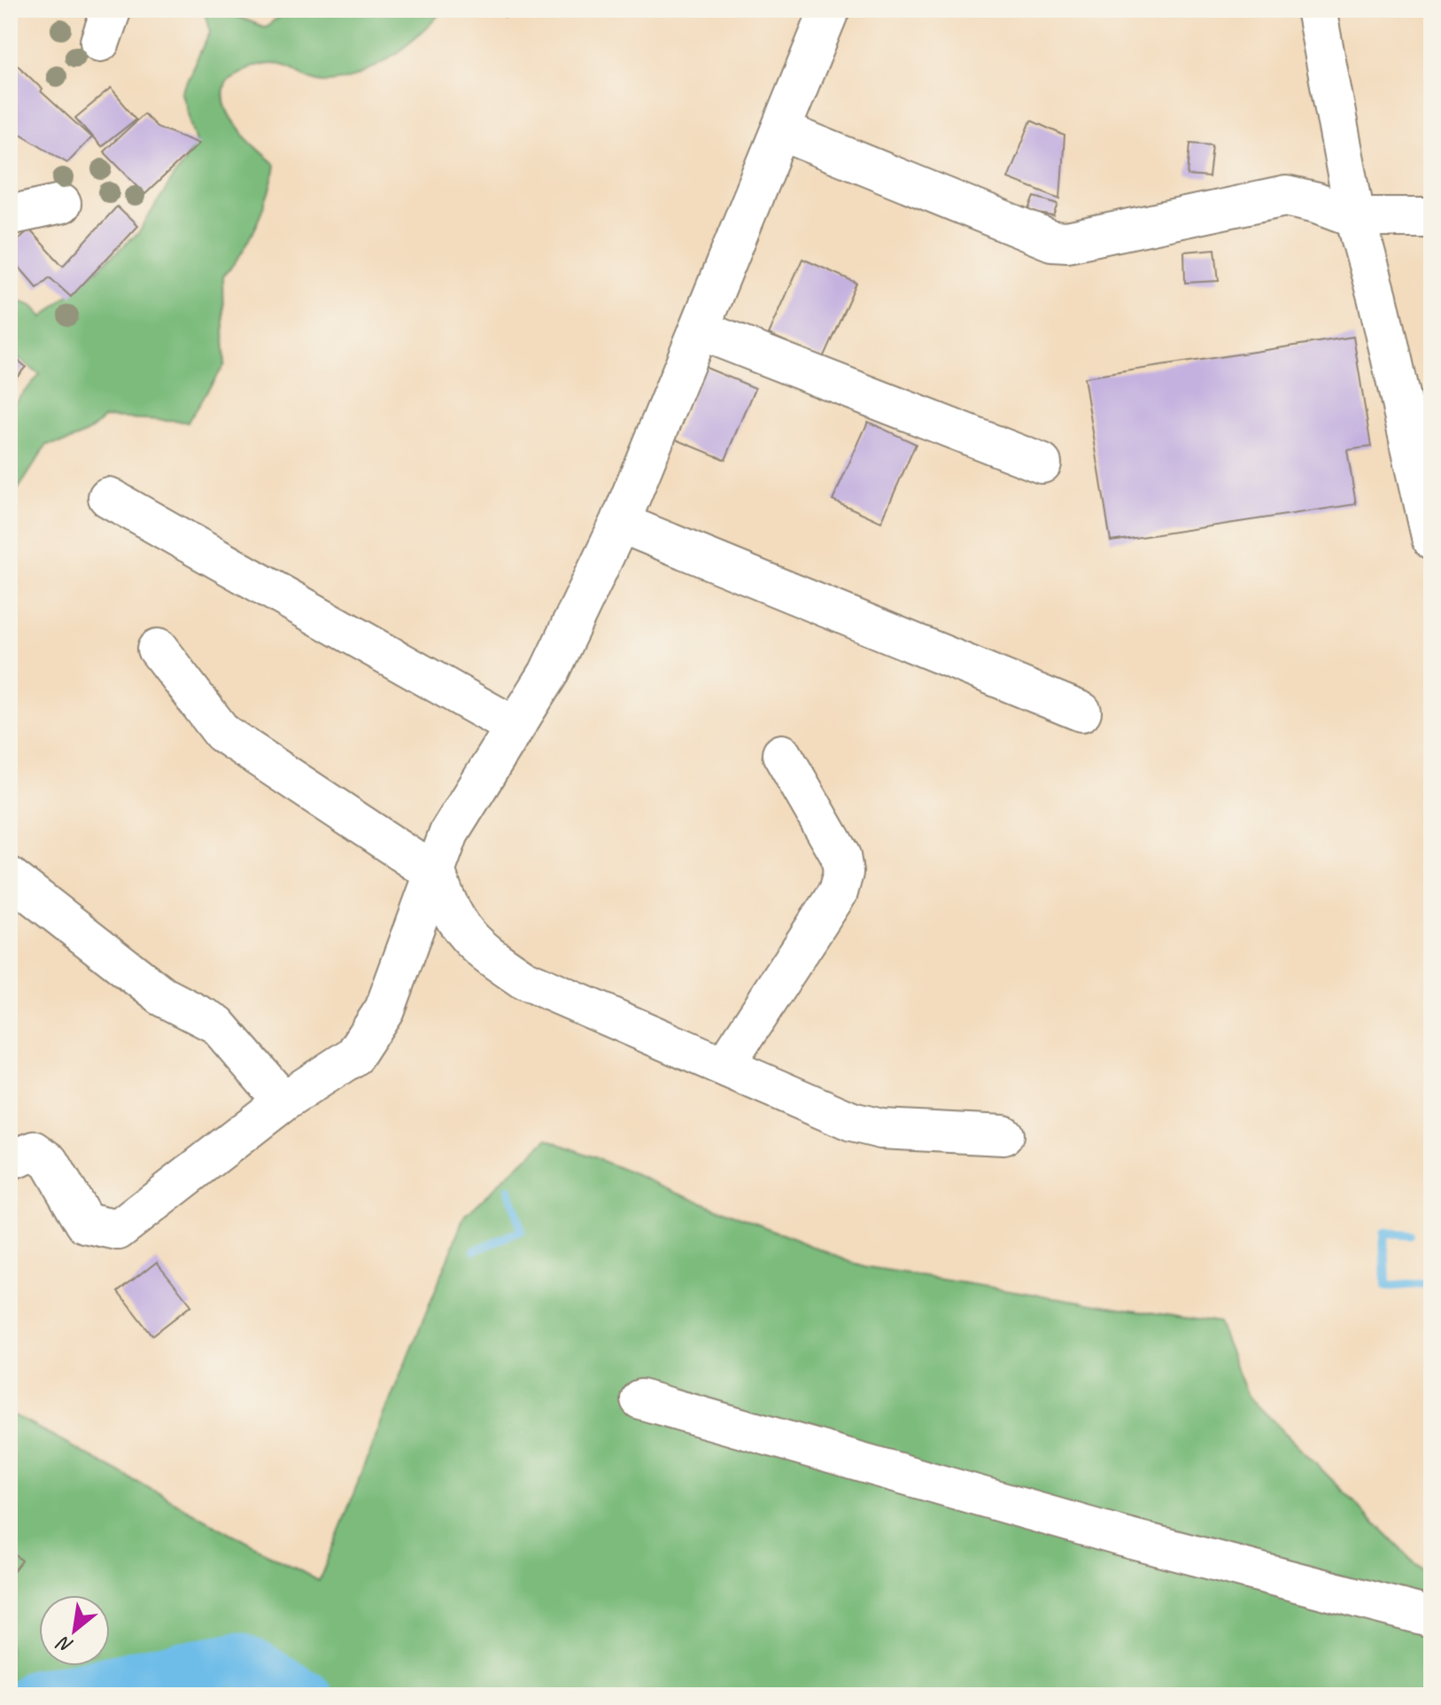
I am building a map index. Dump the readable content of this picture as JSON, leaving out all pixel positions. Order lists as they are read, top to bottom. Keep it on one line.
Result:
{"north":"bottom left"}
